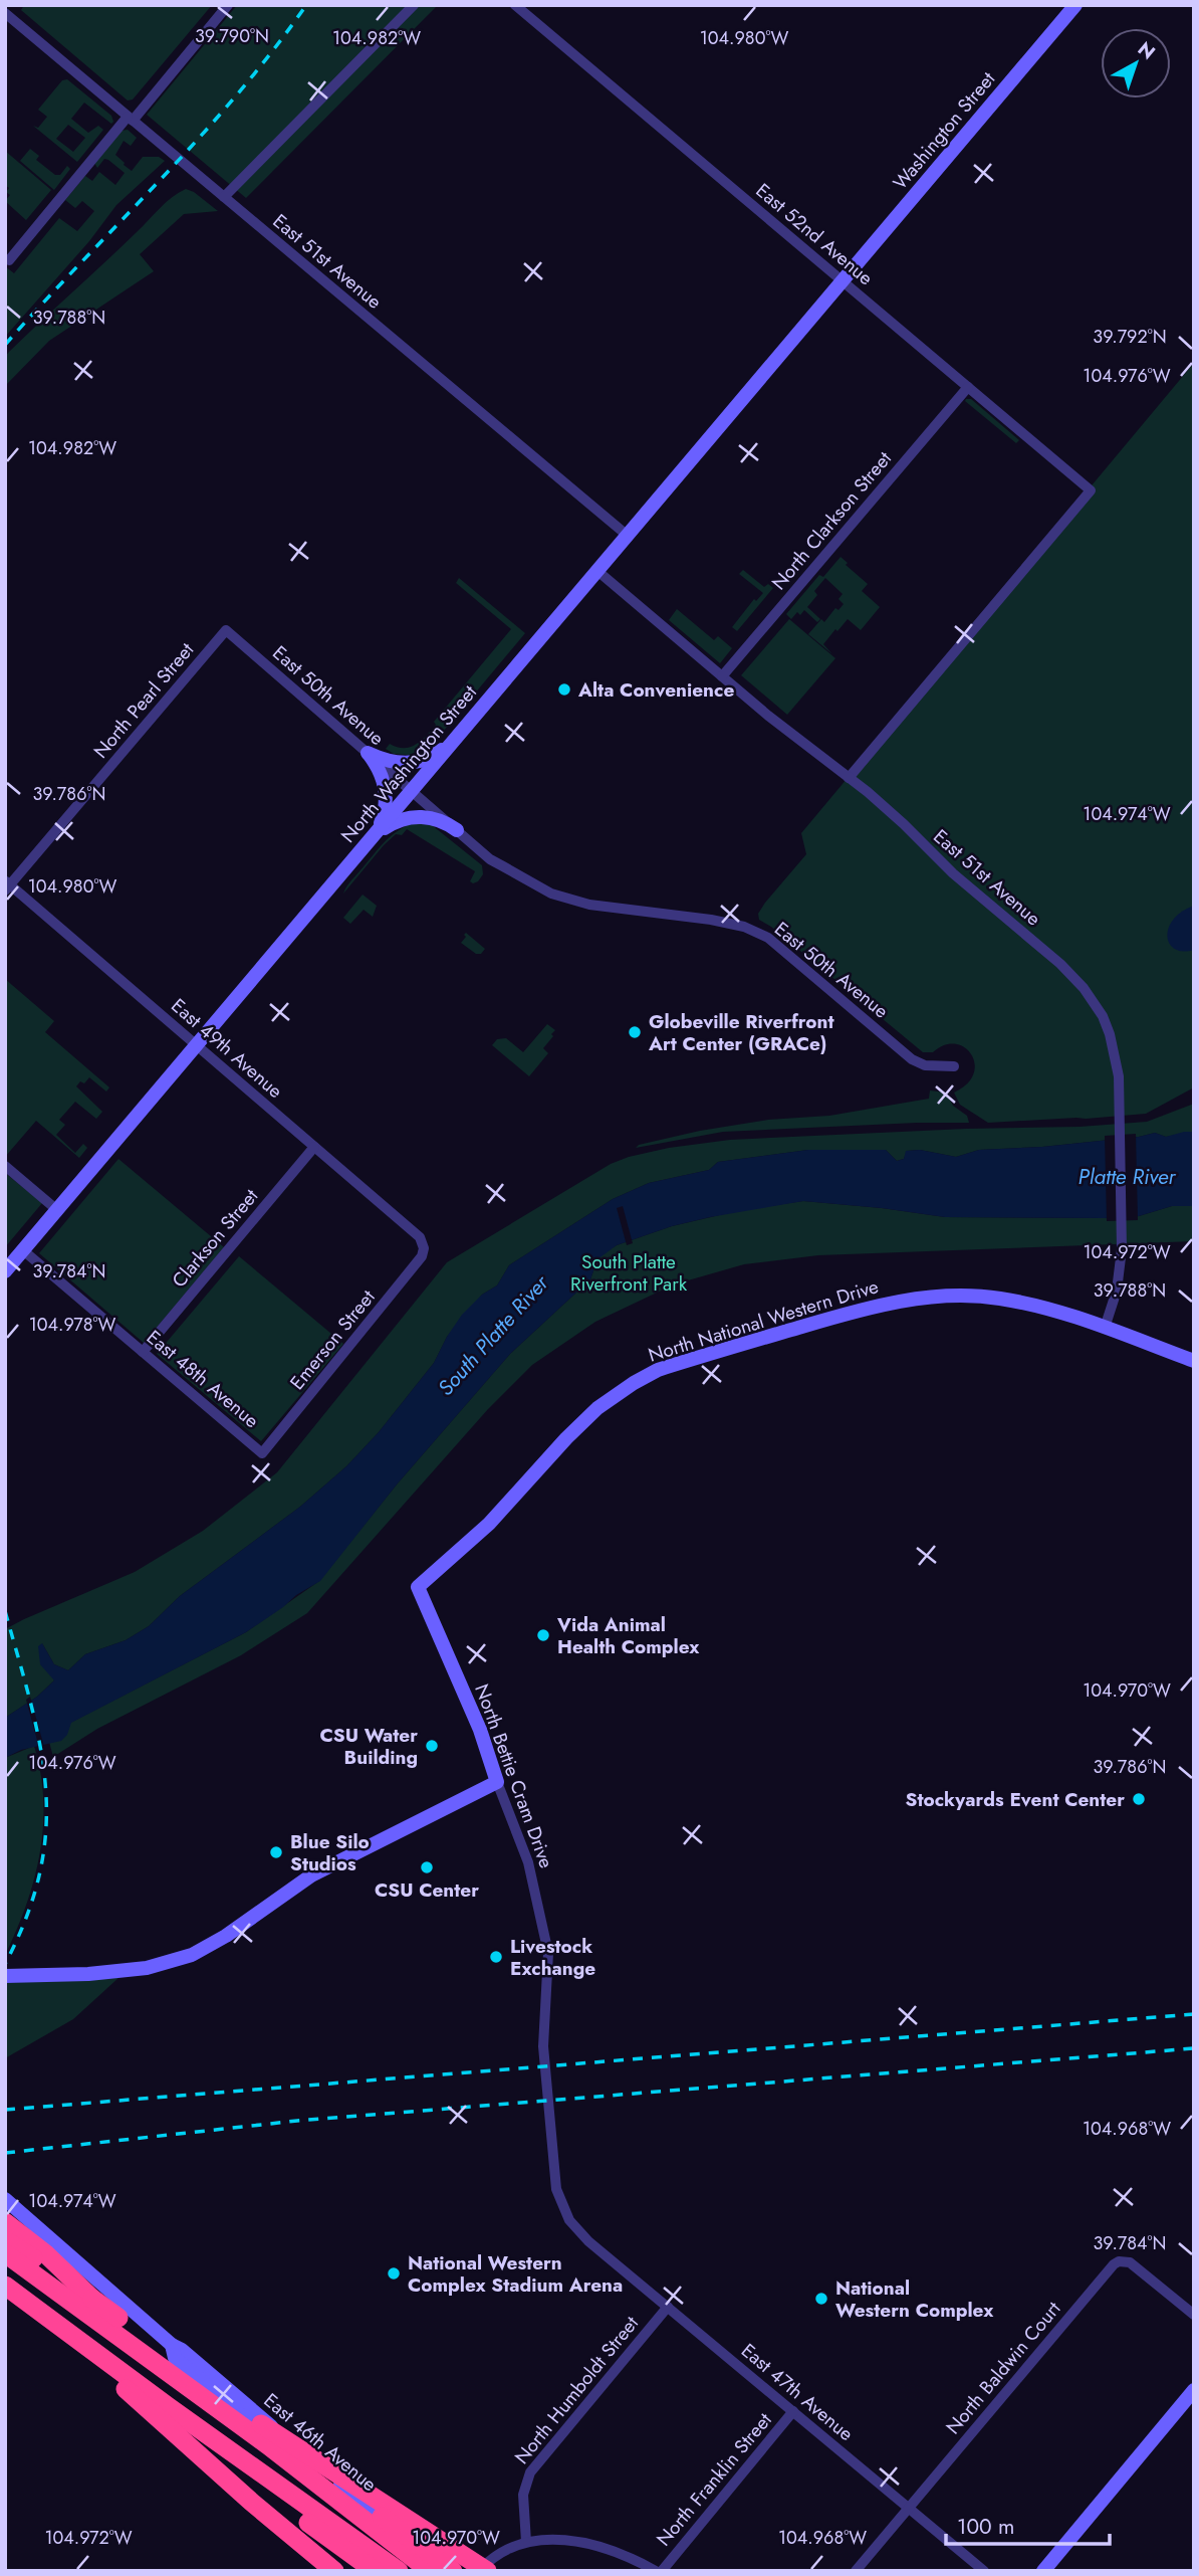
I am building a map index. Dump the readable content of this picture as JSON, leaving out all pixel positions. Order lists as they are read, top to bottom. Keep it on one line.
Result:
{"streets":{"street":["Washington Street","East 52nd Avenue","East 51st Avenue","North Clarkson Street","East 50th Avenue","North Pearl Street","North Washington Street","East 49th Avenue","Clarkson Street","North National Western Drive","Emerson Street","East 48th Avenue","North Bettie Cram Drive","North Baldwin Court","North Humboldt Street","East 47th Avenue","East 46th Avenue","North Franklin Street"]},"crossings":[["Washington Street","East 52nd Avenue"],["Washington Street","North Washington Street"],["East 52nd Avenue","East 51st Avenue"],["East 52nd Avenue","North Clarkson Street"],["East 52nd Avenue","North Washington Street"],["East 51st Avenue","North Clarkson Street"],["East 51st Avenue","North Washington Street"],["East 51st Avenue","North National Western Drive"],["East 50th Avenue","North Pearl Street"],["East 50th Avenue","North Washington Street"],["North Pearl Street","East 49th Avenue"],["North Washington Street","East 49th Avenue"],["North Washington Street","East 48th Avenue"],["East 49th Avenue","Clarkson Street"],["East 49th Avenue","Emerson Street"],["Clarkson Street","East 48th Avenue"],["North National Western Drive","North Bettie Cram Drive"],["Emerson Street","East 48th Avenue"],["North Bettie Cram Drive","East 47th Avenue"],["North Baldwin Court","East 47th Avenue"],["North Humboldt Street","East 47th Avenue"],["East 47th Avenue","North Franklin Street"]],"water":["Platte River","South Platte River"],"parks":["South Platte Riverfront Park"],"places":["Alta Convenience","Globeville Riverfront Art Center (GRACe)","Vida Animal Health Complex","CSU Water Building","Stockyards Event Center","Blue Silo Studios","CSU Center","Livestock Exchange","National Western Complex Stadium Arena","National Western Complex"],"scale_bar":"100 m","north":"top right","coordinates":["39.790°N","104.982°W","104.980°W","39.788°N","39.792°N","104.976°W","39.786°N","104.974°W","104.972°W","39.784°N","104.978°W","104.970°W","104.968°W"]}
